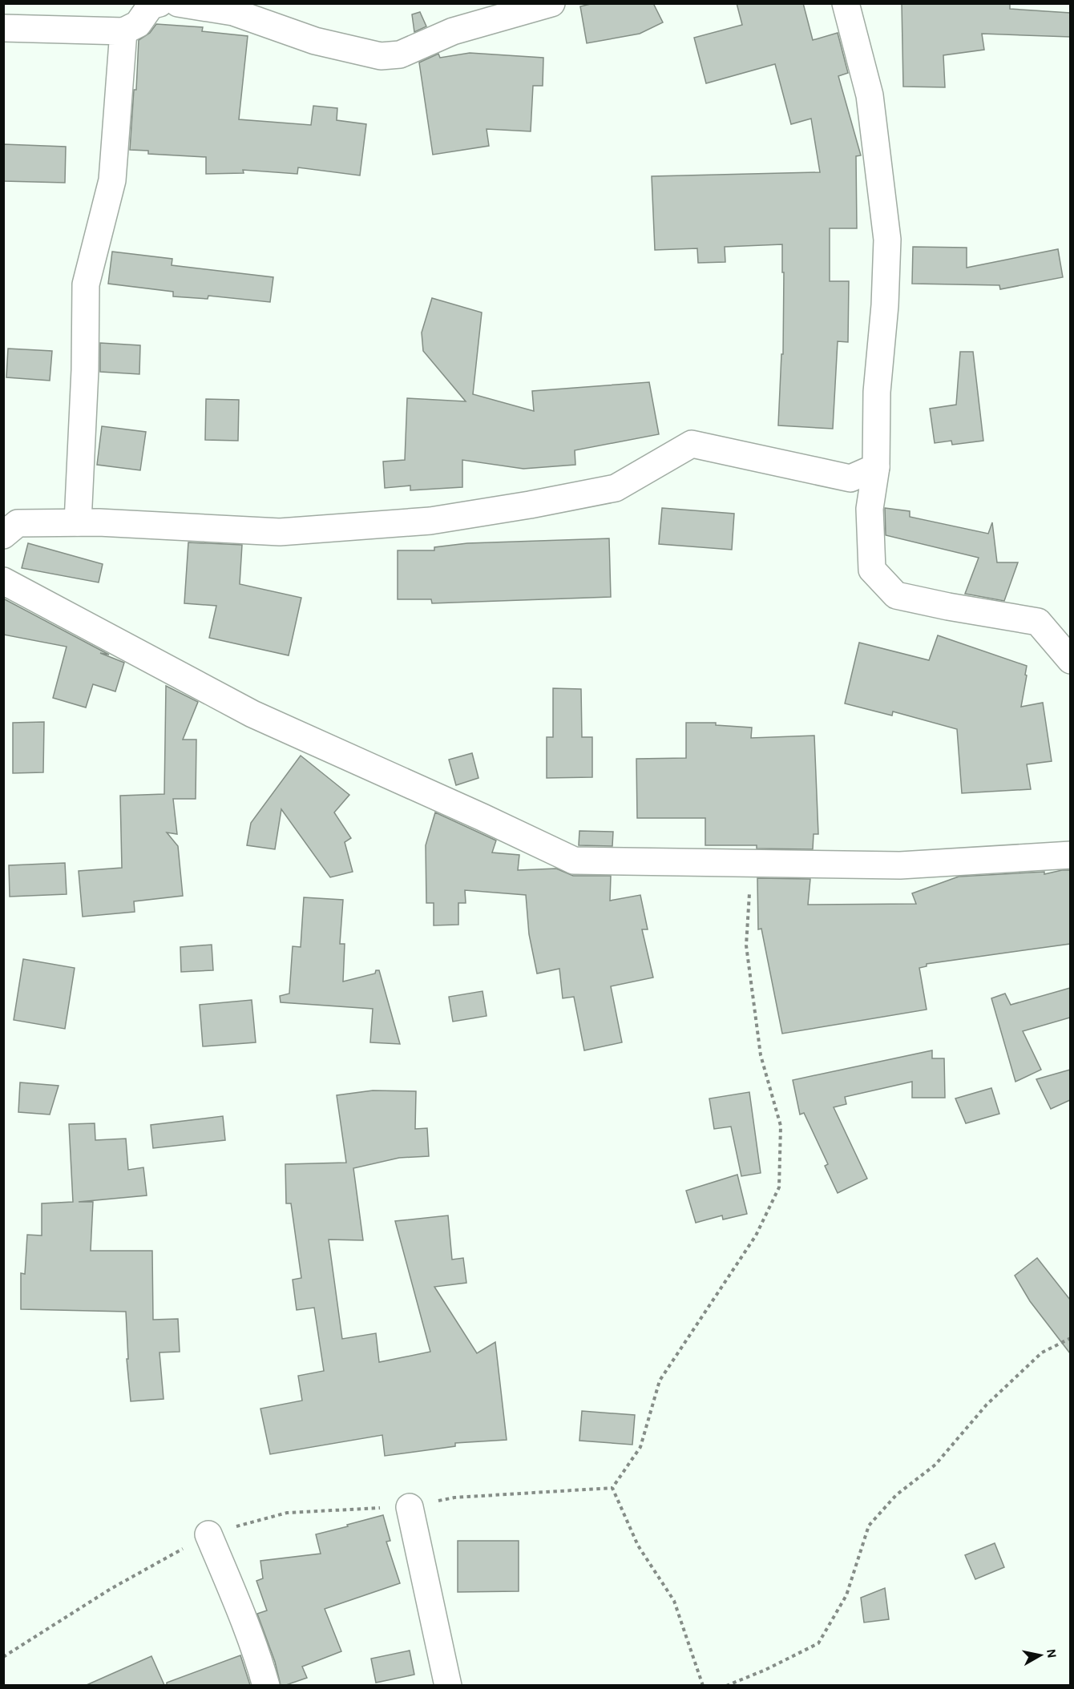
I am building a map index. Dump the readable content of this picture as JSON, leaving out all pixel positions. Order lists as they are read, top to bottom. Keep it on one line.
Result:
{"north":"right"}
